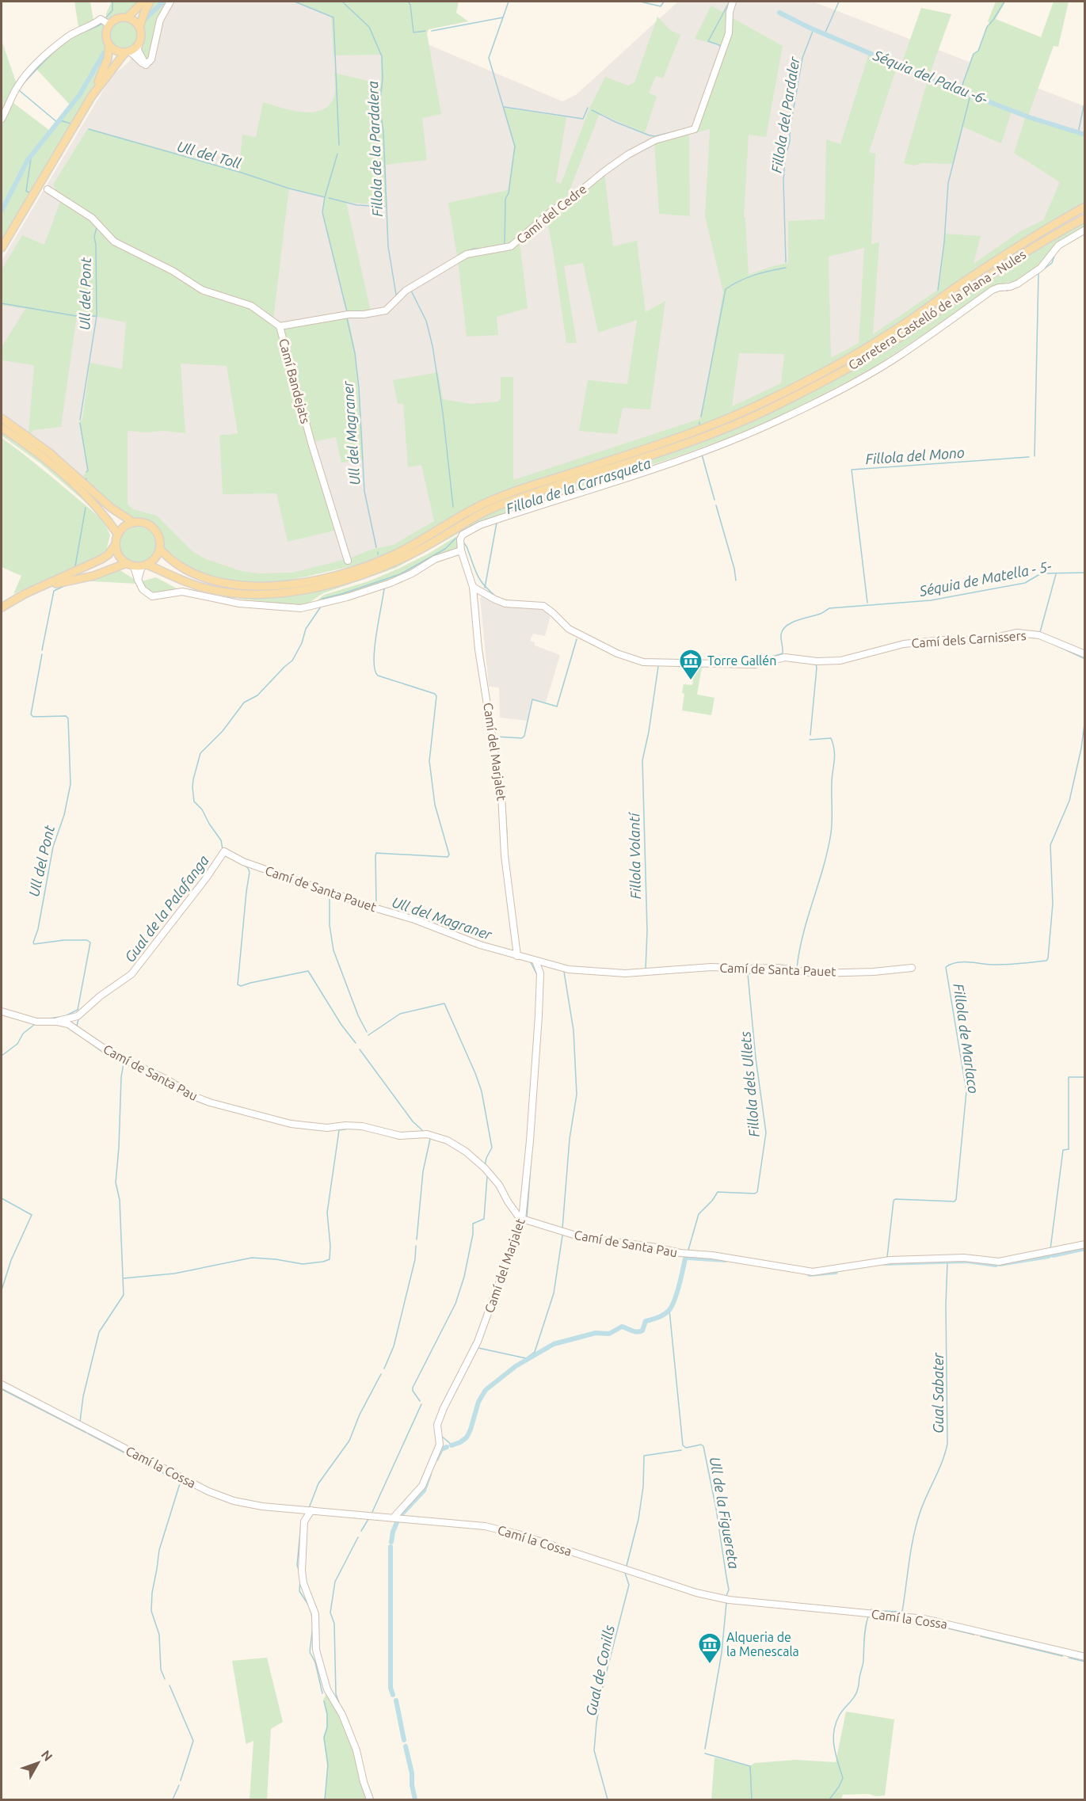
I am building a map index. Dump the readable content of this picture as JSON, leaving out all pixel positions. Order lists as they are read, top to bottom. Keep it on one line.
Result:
{"streets":{"main road":["Carretera Castelló de la Plana - Nules"],"street":["Camí del Cedre","Camí Bandejats","Camí dels Carnissers","Camí del Marjalet","Camí de Santa Pauet","Camí de Santa Pau","Camí la Cossa"]},"crossings":[["Camí del Cedre","Camí Bandejats"],["Camí dels Carnissers","Camí del Marjalet"],["Camí del Marjalet","Camí de Santa Pauet"],["Camí del Marjalet","Camí de Santa Pau"],["Camí del Marjalet","Camí la Cossa"],["Camí de Santa Pauet","Camí de Santa Pau"]],"water":["Séquia del Palau -6-","Fillola del Pardaler","Fillola de la Pardalera","Ull del Toll","Ull del Pont","Ull del Magraner","Fillola del Mono","Fillola de la Carrasqueta","Séquia de Matella - 5-","Fillola Volantí","Gual de la Palafanga","Fillola de Marlaco","Fillola dels Ullets","Gual Sabater","Ull de la Figuereta","Gual de Conills"],"places":{"museum":["Torre Gallén","Alqueria de la Menescala"]},"north":"top right"}
